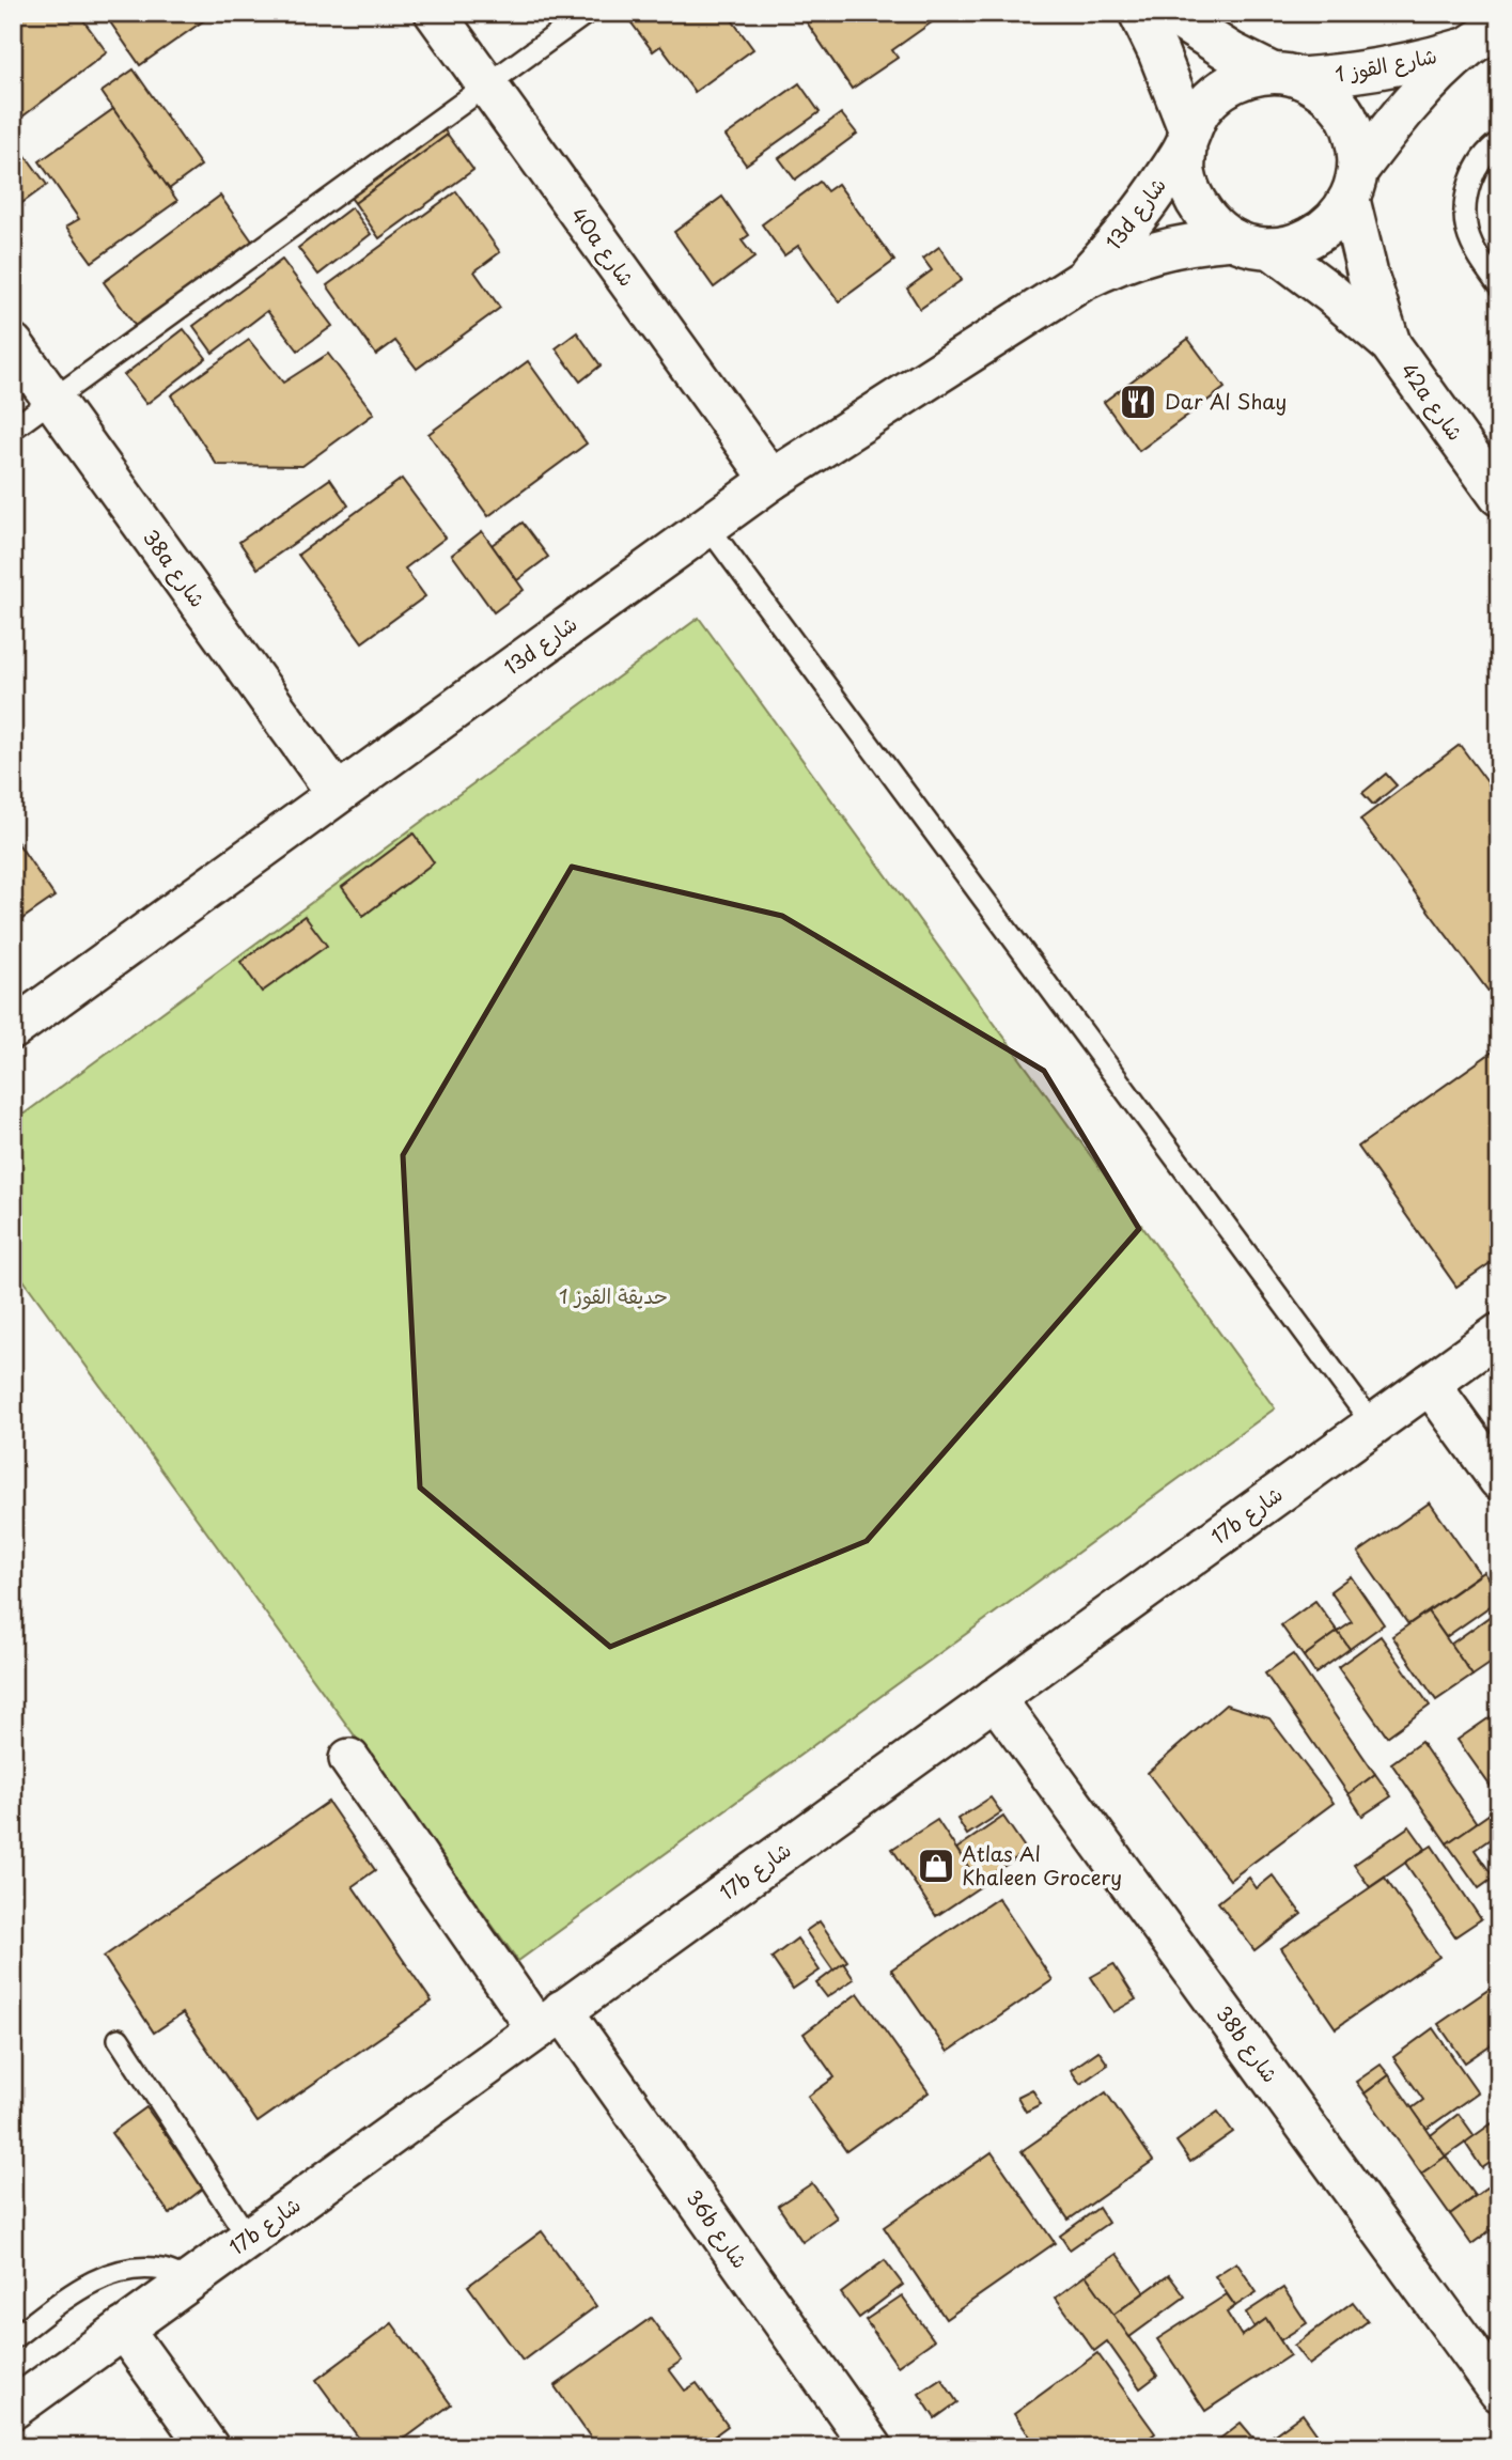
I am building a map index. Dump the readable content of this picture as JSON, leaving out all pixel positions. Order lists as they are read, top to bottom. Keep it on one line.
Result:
{"streets":{"street":["شارع القوز 1","13d شارع","40a شارع","42a شارع","38a شارع","17b شارع","38b شارع","36b شارع"]},"crossings":[["شارع القوز 1","13d شارع"],["شارع القوز 1","42a شارع"],["13d شارع","40a شارع"],["13d شارع","42a شارع"],["13d شارع","38a شارع"],["17b شارع","38b شارع"],["17b شارع","36b شارع"]],"parks":["حديقة القوز 1"],"places":{"restaurant":["Dar Al Shay"],"shop":["Atlas Al Khaleen Grocery"]}}
